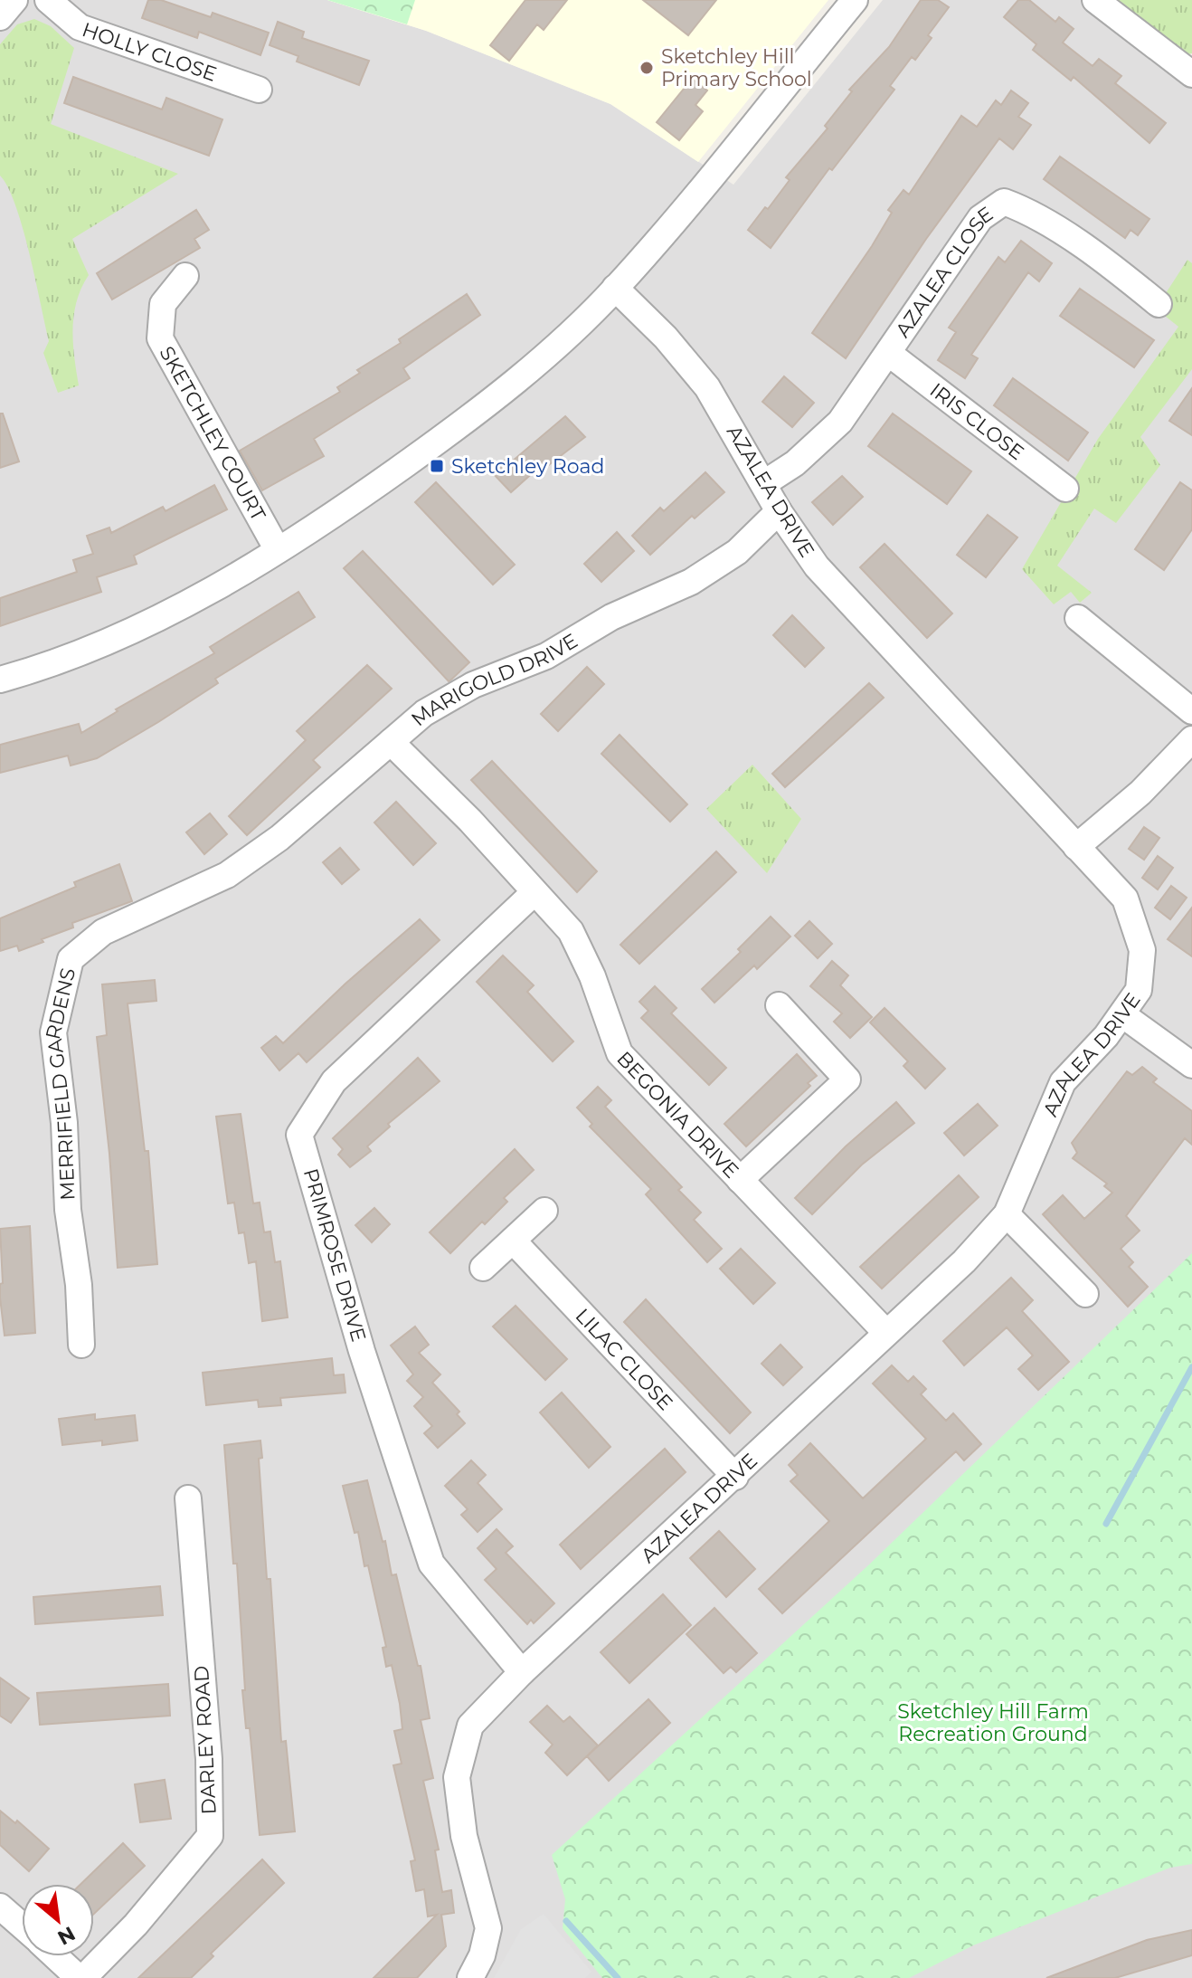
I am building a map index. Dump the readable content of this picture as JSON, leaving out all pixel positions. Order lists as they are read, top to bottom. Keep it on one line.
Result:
{"streets":{"street":["HOLLY CLOSE","AZALEA CLOSE","IRIS CLOSE","SKETCHLEY COURT","AZALEA DRIVE","MARIGOLD DRIVE","MERRIFIELD GARDENS","BEGONIA DRIVE","PRIMROSE DRIVE","LILAC CLOSE","DARLEY ROAD"]},"crossings":[["AZALEA CLOSE","IRIS CLOSE"],["AZALEA CLOSE","AZALEA DRIVE"],["AZALEA DRIVE","MARIGOLD DRIVE"],["AZALEA DRIVE","BEGONIA DRIVE"],["AZALEA DRIVE","PRIMROSE DRIVE"],["AZALEA DRIVE","LILAC CLOSE"],["MARIGOLD DRIVE","MERRIFIELD GARDENS"],["MARIGOLD DRIVE","BEGONIA DRIVE"],["BEGONIA DRIVE","PRIMROSE DRIVE"]],"parks":["Sketchley Hill Farm Recreation Ground"],"places":{"other":["Sketchley Hill Primary School"],"transit":["Sketchley Road"]},"north":"bottom right"}
